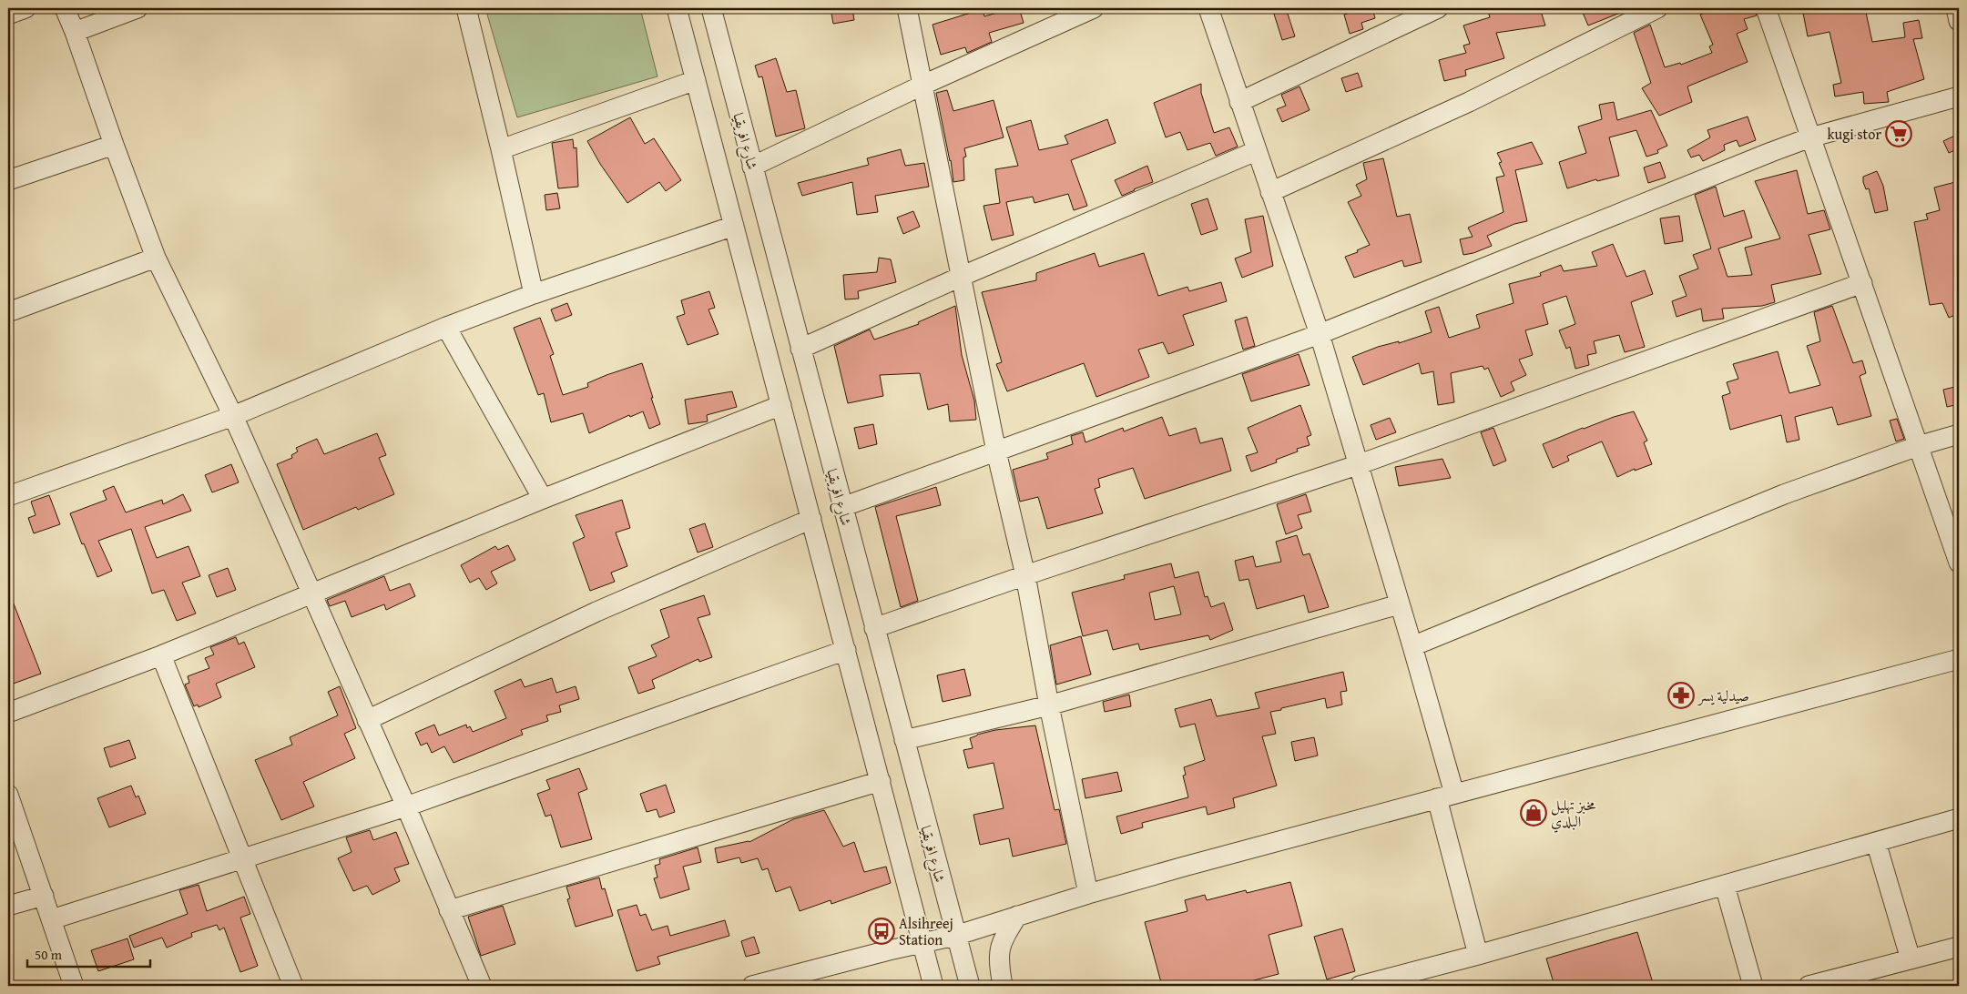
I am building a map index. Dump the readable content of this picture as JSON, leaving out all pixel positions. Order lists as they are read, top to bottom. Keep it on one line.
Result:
{"streets":{"street":["شارع افريقيا"]},"places":{"supermarket":["kugi stor"],"pharmacy":["صيدلية يسر"],"shop":["مخبز تهليل البلدي"],"bus stop":["Alsihreej Station"]},"scale_bar":"50 m"}
